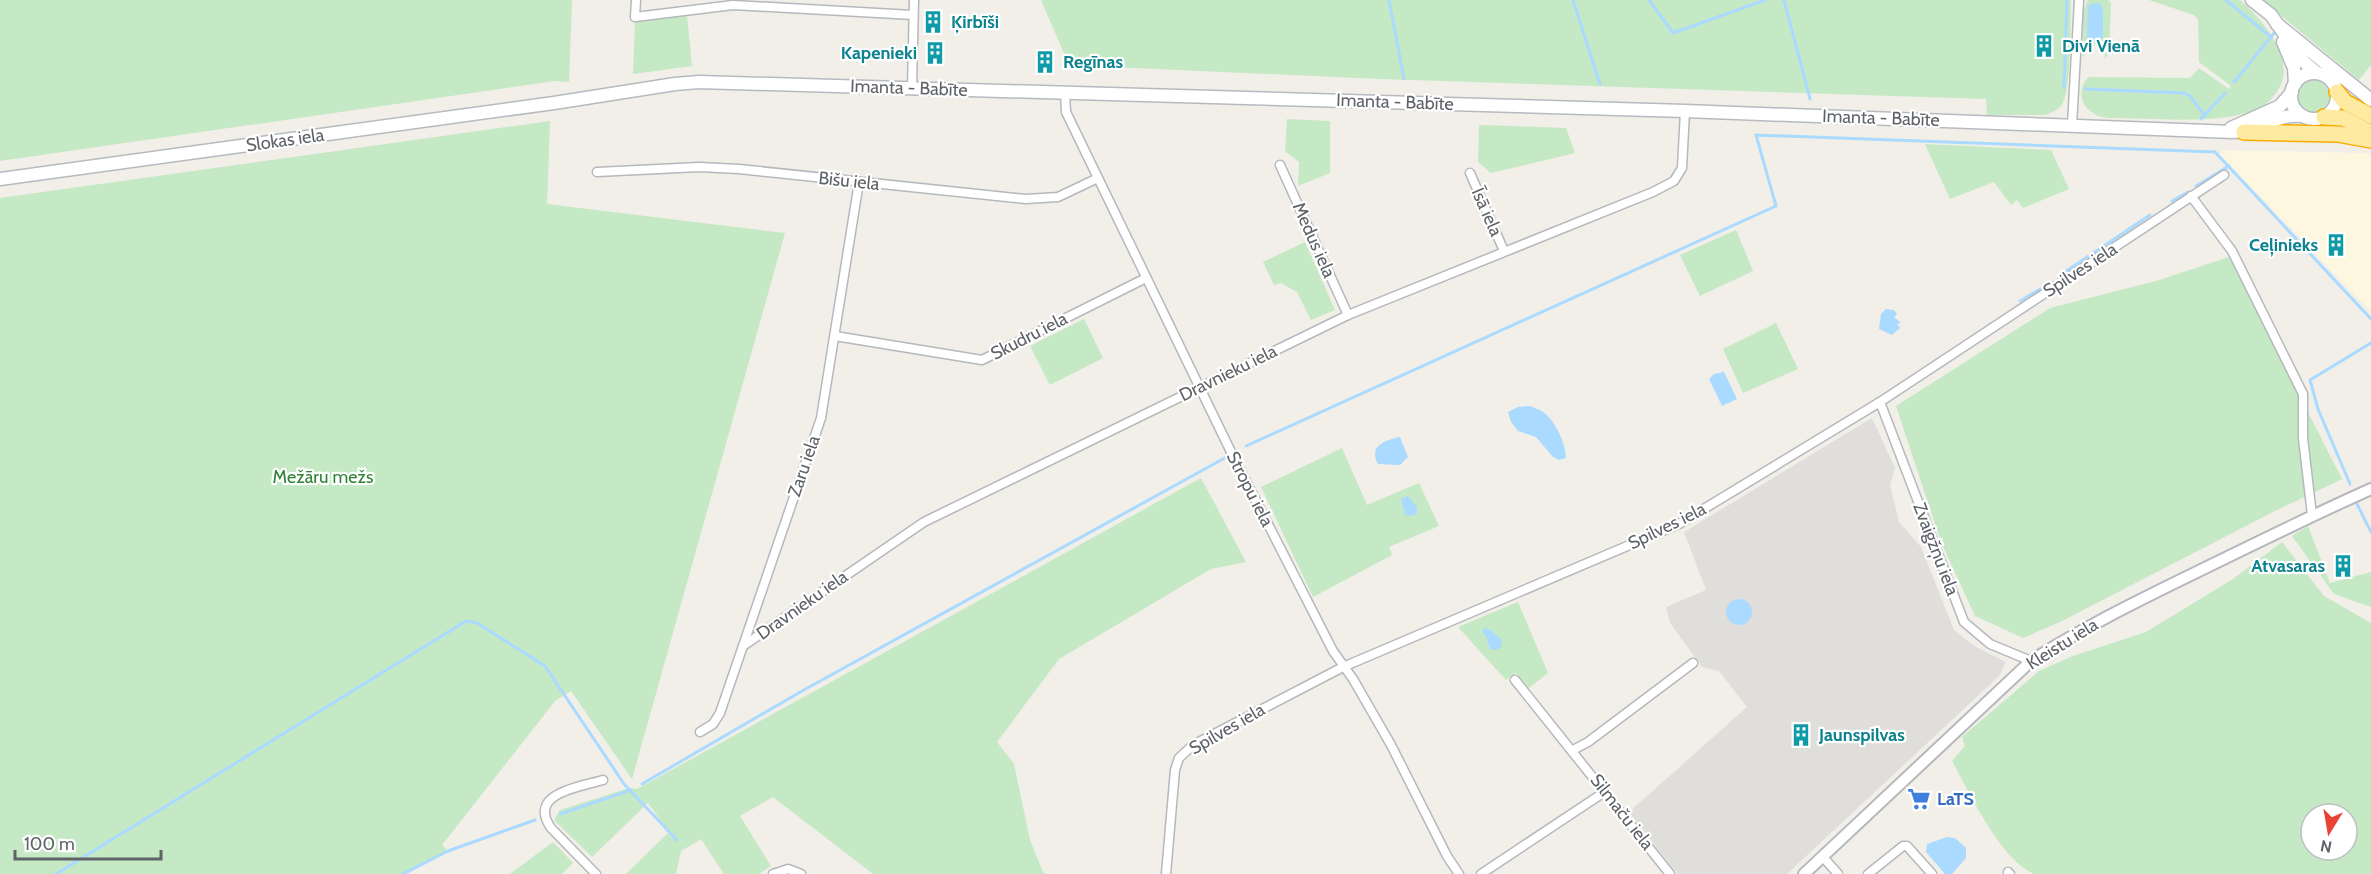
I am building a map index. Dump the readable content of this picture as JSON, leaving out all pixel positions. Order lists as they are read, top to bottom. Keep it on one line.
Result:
{"streets":{"main road":["Imanta - Babīte","Slokas iela"],"street":["Bišu iela","Īsā iela","Medus iela","Spilves iela","Skudru iela","Dravnieku iela","Zaru iela","Stropu iela","Zvaigžņu iela","Kleistu iela","Silmaču iela"]},"crossings":[["Imanta - Babīte","Slokas iela"],["Imanta - Babīte","Dravnieku iela"],["Imanta - Babīte","Stropu iela"],["Bišu iela","Zaru iela"],["Bišu iela","Stropu iela"],["Īsā iela","Dravnieku iela"],["Medus iela","Dravnieku iela"],["Spilves iela","Stropu iela"],["Spilves iela","Zvaigžņu iela"],["Skudru iela","Zaru iela"],["Skudru iela","Stropu iela"],["Dravnieku iela","Zaru iela"],["Dravnieku iela","Stropu iela"],["Zvaigžņu iela","Kleistu iela"]],"parks":["Mežāru mežs"],"places":{"building":["Ķirbīši","Divi Vienā","Kapenieki","Regīnas","Ceļinieks","Atvasaras","Jaunspilvas"],"supermarket":["LaTS"]},"scale_bar":"100 m","north":"bottom"}
